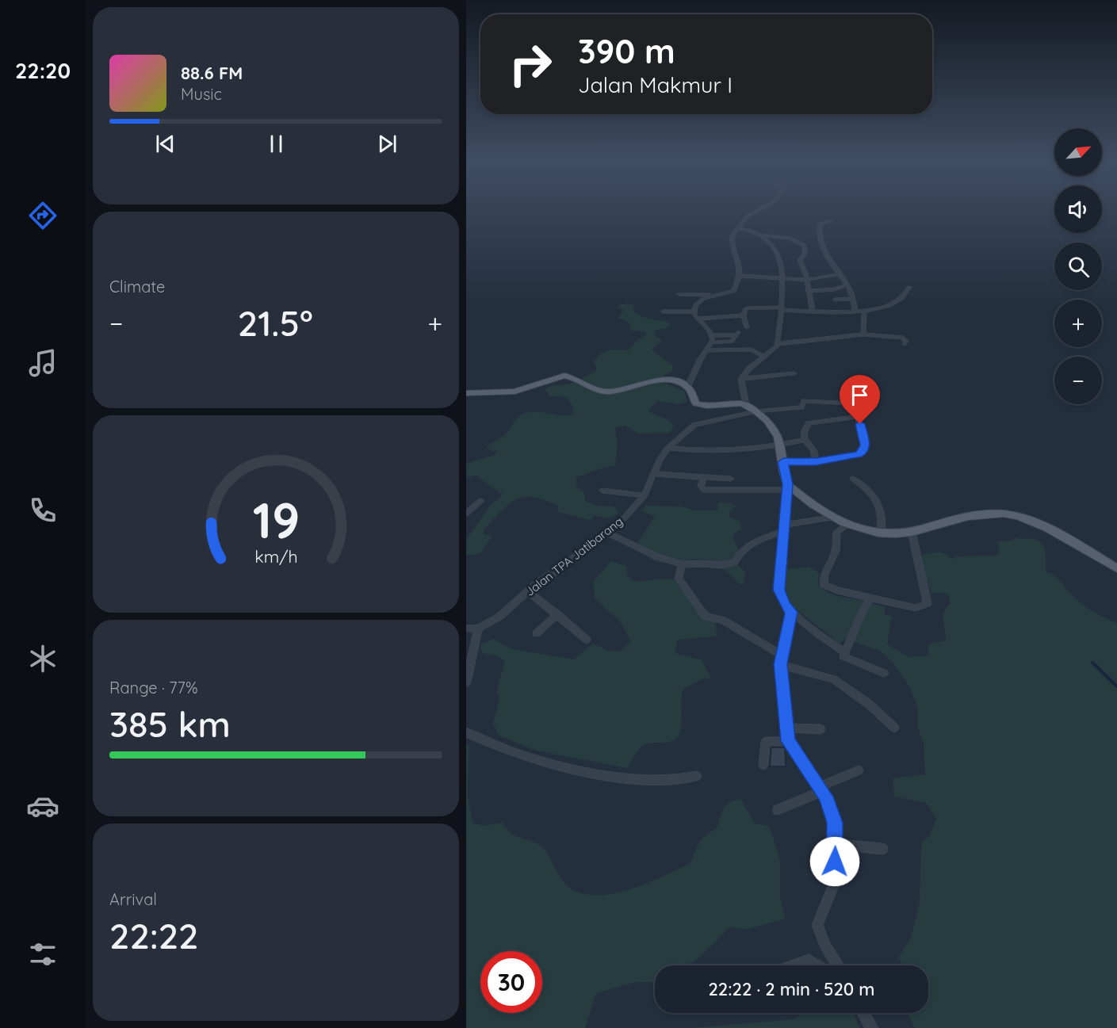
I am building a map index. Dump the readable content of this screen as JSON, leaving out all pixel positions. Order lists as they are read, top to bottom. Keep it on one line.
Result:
{"streets":{"street":["Jalan TPA Jatibarang"]},"north":"top right","page":{"tabs":"22:20","turn":["390 m","Jalan Makmur I"],"song":["88.6 FM","Music"],"map_buttons":["+","−"],"tile":["Climate",["Range · 77%","385 km"],["Arrival","22:22"]],"heat":["−","21.5°","+"],"limit":"30","trip":"22:22 · 2 min · 520 m","gauge":["19","km/h"]}}
